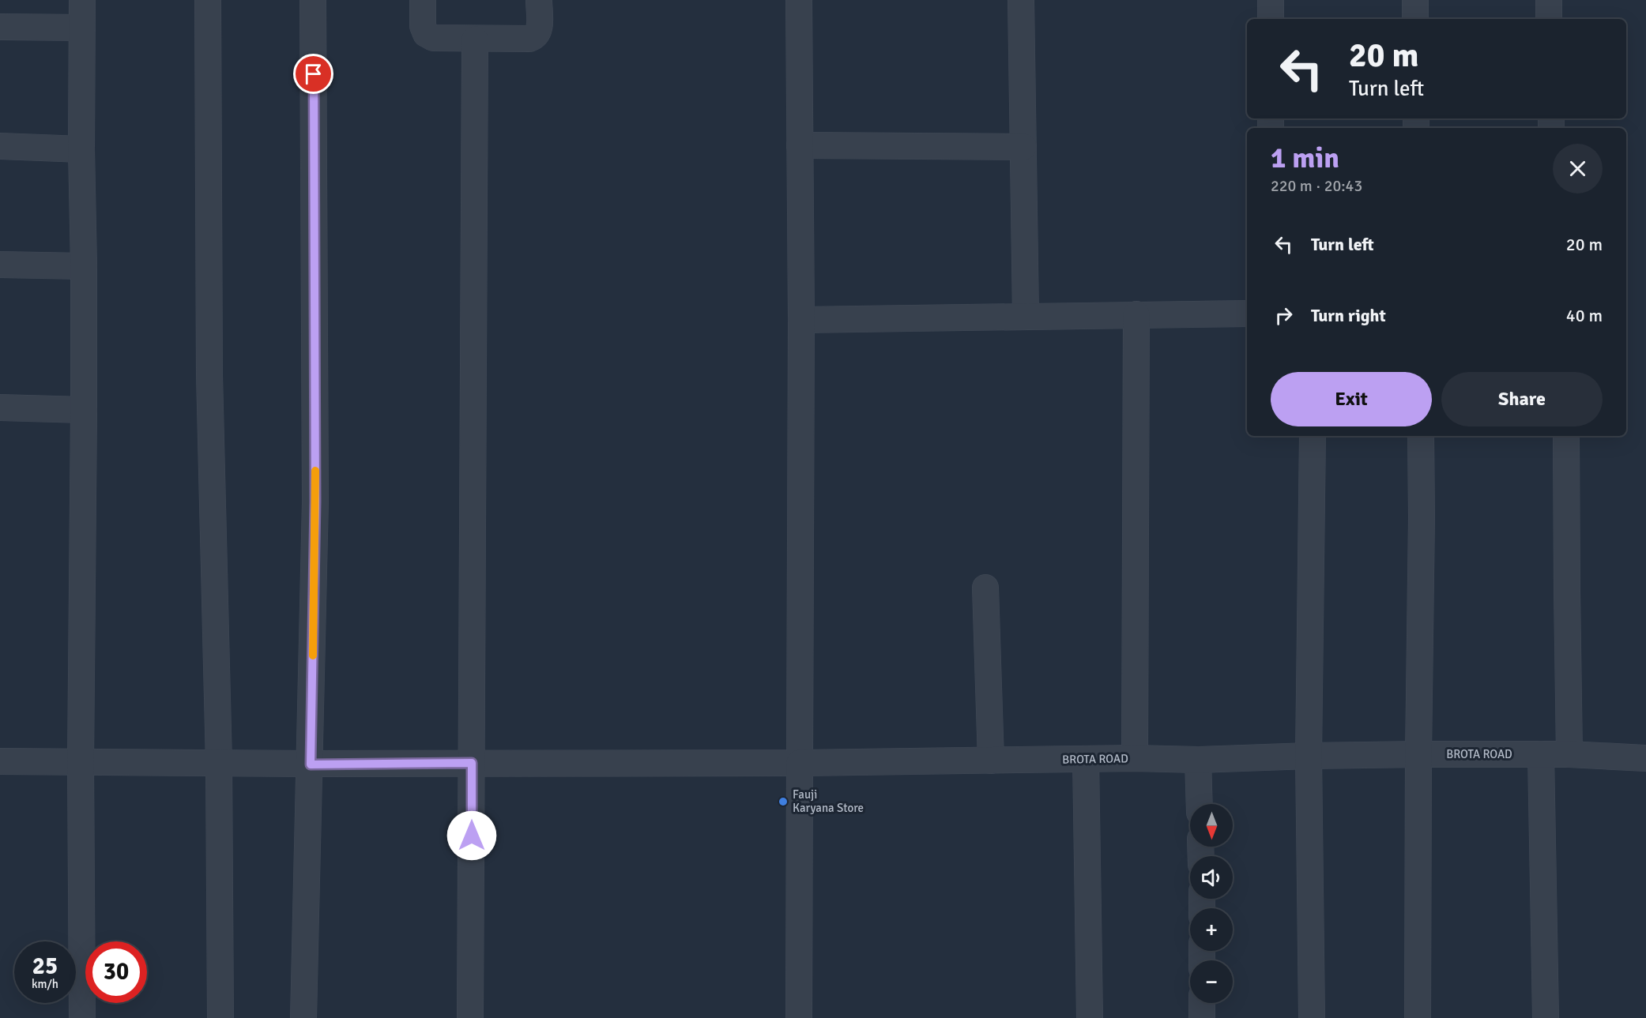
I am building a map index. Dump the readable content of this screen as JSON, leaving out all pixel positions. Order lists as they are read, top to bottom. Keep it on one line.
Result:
{"streets":{"street":["BROTA ROAD"]},"places":["Fauji Karyana Store"],"north":"bottom","page":{"turn":["20 m","Turn left"],"heading":["1 min","220 m · 20:43"],"list":[{"name":"Turn left","value":"20 m"},{"name":"Turn right","value":"40 m"}],"buttons":["Exit","Share"],"map_buttons":["+","−"],"speed":"25 km/h","limit":"30"}}
